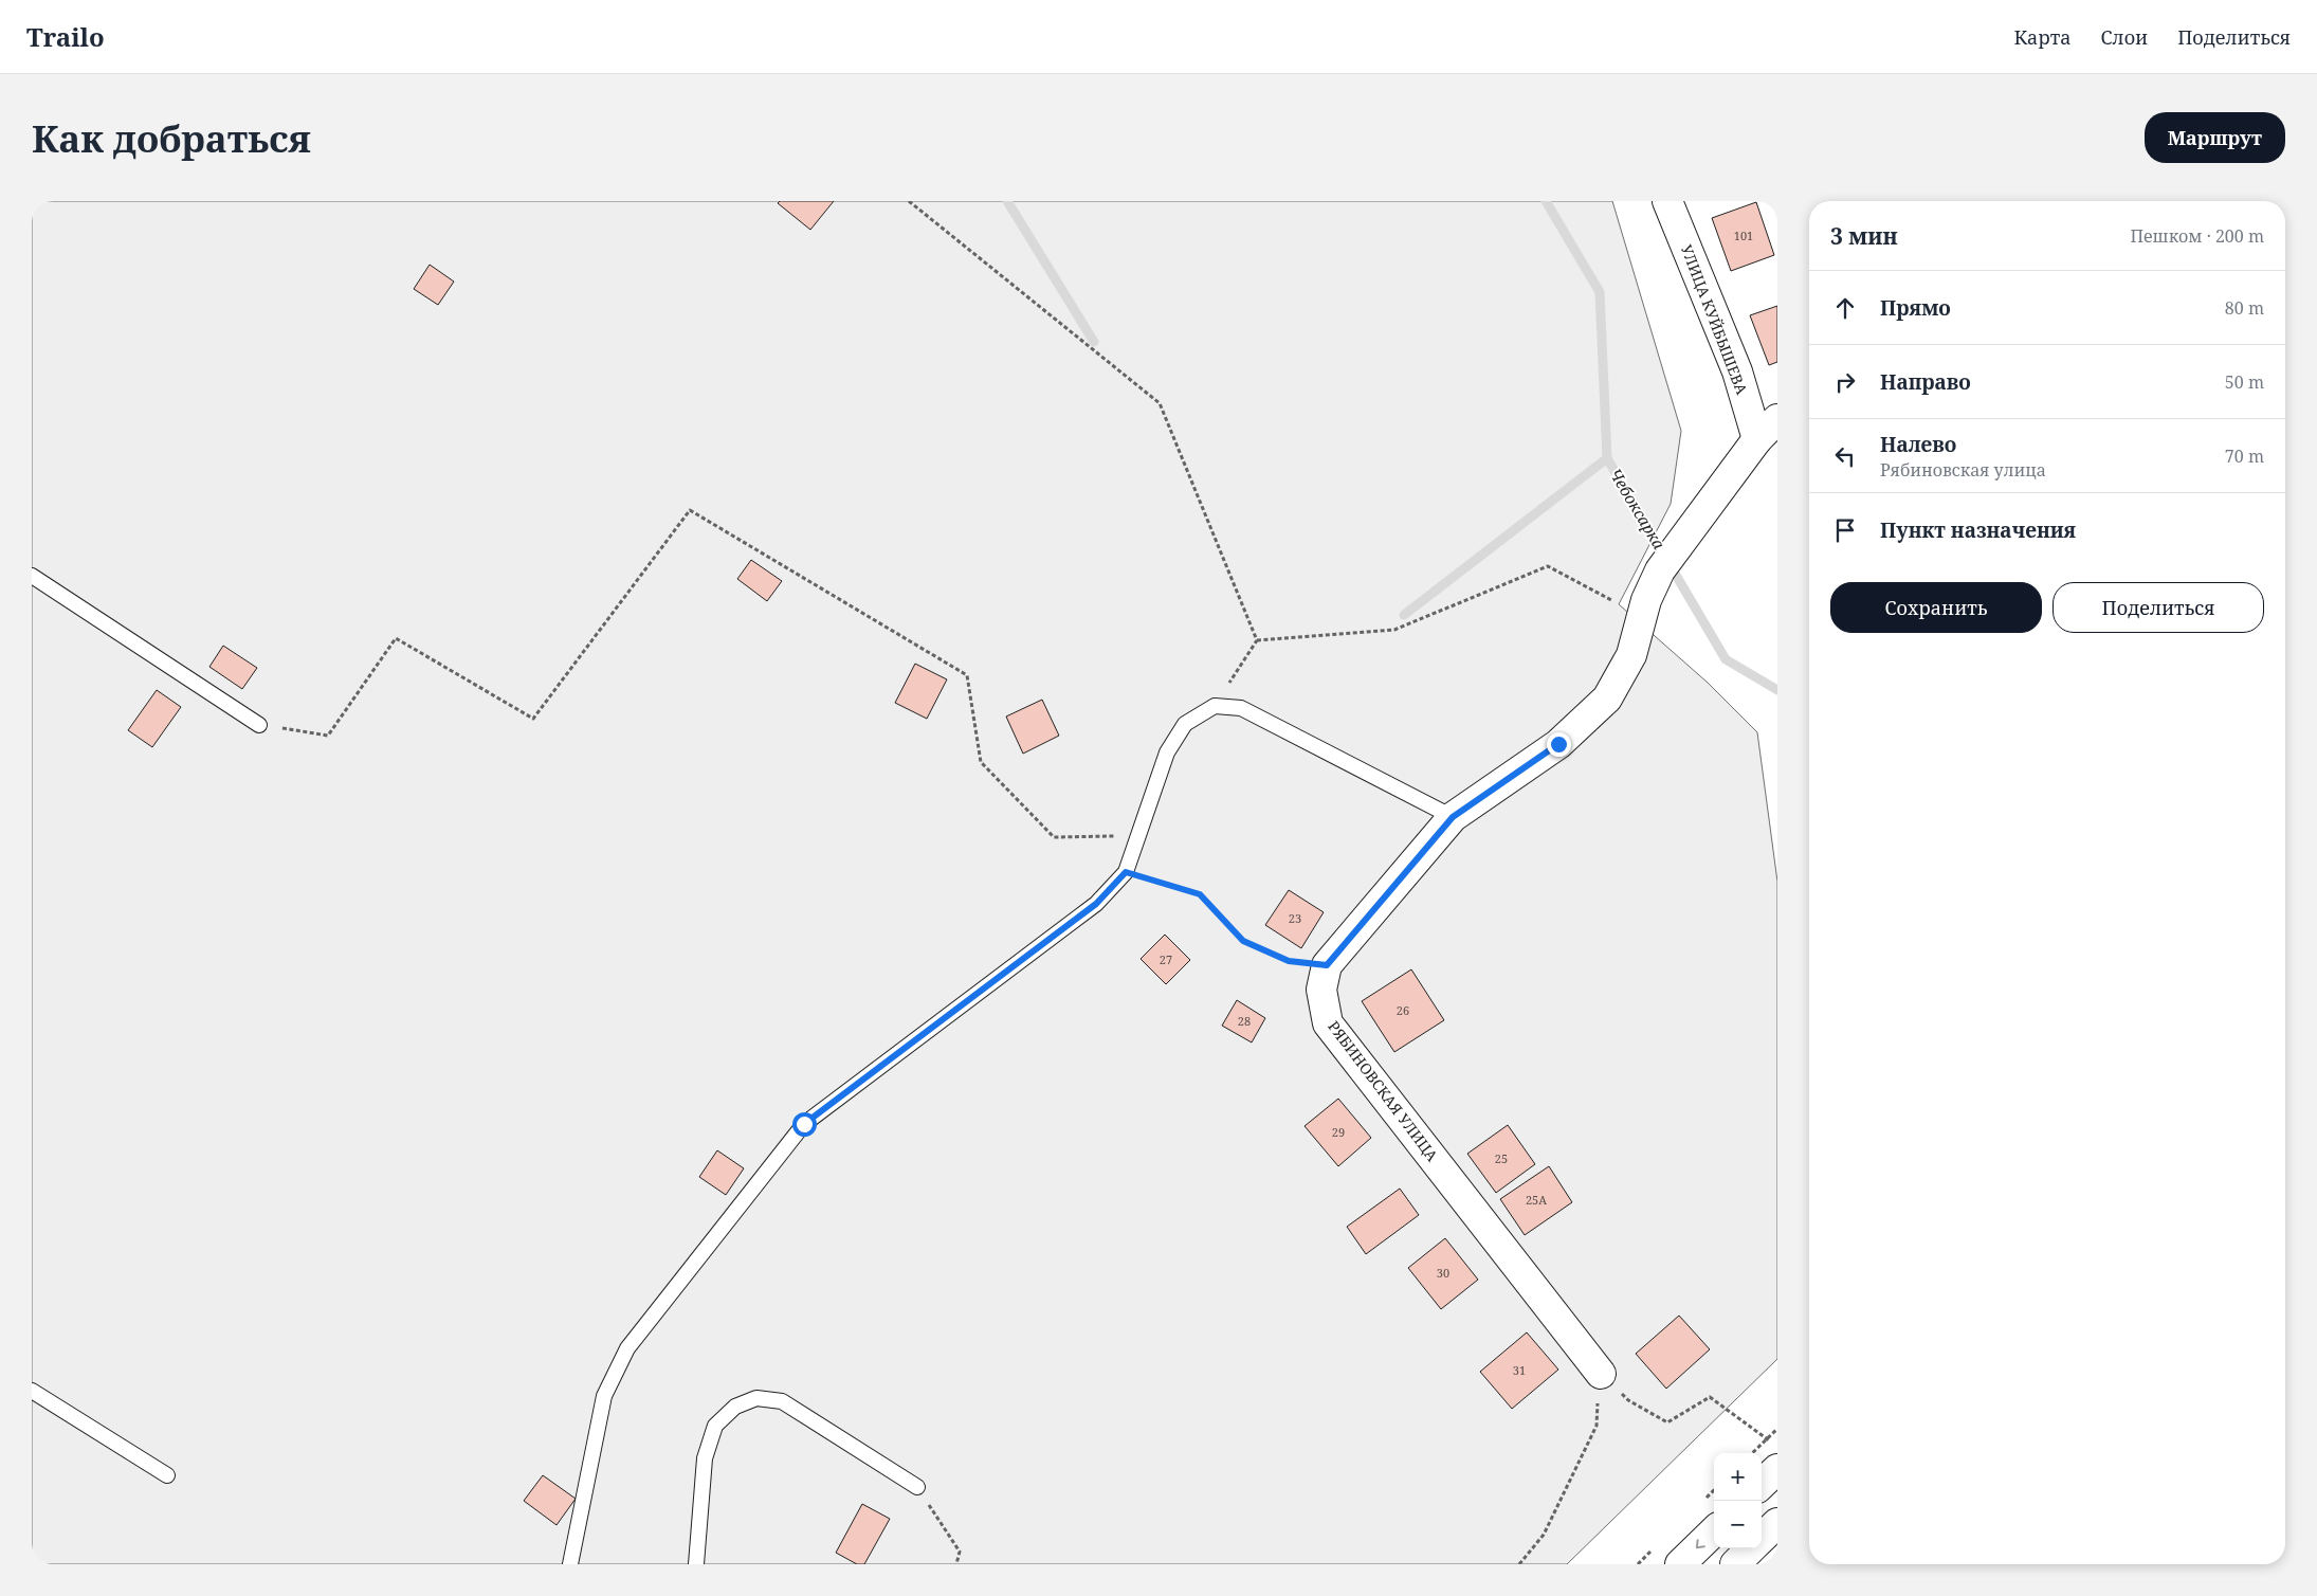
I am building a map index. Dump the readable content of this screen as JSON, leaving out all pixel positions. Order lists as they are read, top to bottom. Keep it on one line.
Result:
{"streets":{"street":["УЛИЦА КУЙБЫШЕВА","РЯБИНОВСКАЯ УЛИЦА"]},"crossings":[["УЛИЦА КУЙБЫШЕВА","РЯБИНОВСКАЯ УЛИЦА"]],"water":["Чебоксарка"],"house_numbers":["101","23","27","26","28","29","25","25А","30","31"],"page":{"header":"Trailo","nav":["Карта","Слои","Поделиться"],"buttons":["Маршрут",["Сохранить","Поделиться"]],"title":"Как добраться","heading":["3 мин","Пешком · 200 m"],"list":[["Прямо","80 m"],["Направо","50 m"],["Налево","Рябиновская улица","70 m"],"Пункт назначения"],"map_buttons":["+","−"]}}
